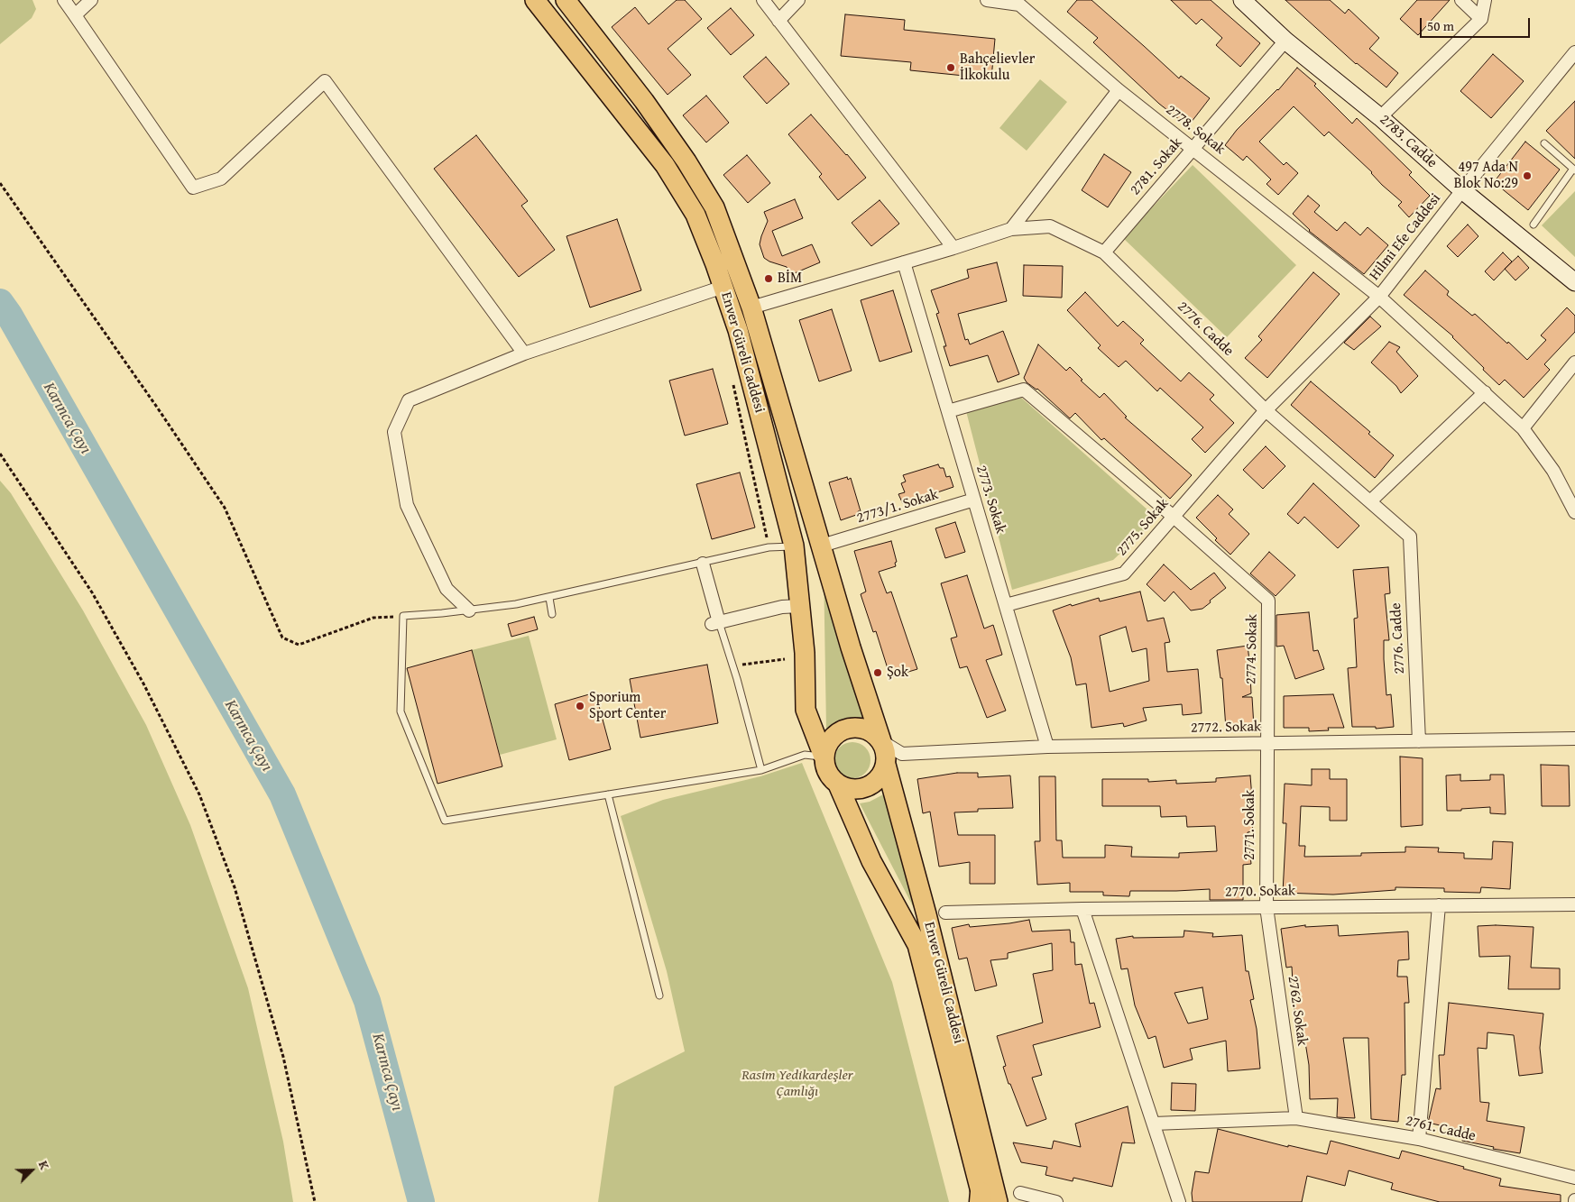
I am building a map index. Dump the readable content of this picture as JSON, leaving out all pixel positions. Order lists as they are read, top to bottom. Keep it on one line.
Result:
{"streets":{"main road":["2783. Cadde","Enver Güreli Caddesi"],"street":["2778. Sokak","2781. Sokak","Hilmi Efe Caddesi","2776. Cadde","2773. Sokak","2773/1. Sokak","2775. Sokak","2774. Sokak","2772. Sokak","2771. Sokak","2770. Sokak","2762. Sokak","2761. Cadde"]},"crossings":[["2778. Sokak","2781. Sokak"],["2778. Sokak","Hilmi Efe Caddesi"],["2783. Cadde","2781. Sokak"],["2783. Cadde","Hilmi Efe Caddesi"],["2781. Sokak","2776. Cadde"],["Hilmi Efe Caddesi","2776. Cadde"],["Hilmi Efe Caddesi","2775. Sokak"],["2776. Cadde","Enver Güreli Caddesi"],["2776. Cadde","2773. Sokak"],["2776. Cadde","2775. Sokak"],["2776. Cadde","2772. Sokak"],["2773. Sokak","2773/1. Sokak"],["2773. Sokak","2775. Sokak"],["2773. Sokak","2774. Sokak"],["2773. Sokak","2772. Sokak"],["2775. Sokak","2774. Sokak"],["2774. Sokak","2772. Sokak"],["2774. Sokak","2771. Sokak"],["2772. Sokak","2771. Sokak"],["2771. Sokak","2770. Sokak"],["2771. Sokak","2762. Sokak"],["2770. Sokak","2762. Sokak"],["2762. Sokak","2761. Cadde"]],"water":["Karınca Çayı"],"parks":["Rasim Yedikardeşler Çamlığı"],"places":["Bahçelievler İlkokulu","497 Ada N Blok No:29","BİM","Şok","Sporium Sport Center"],"scale_bar":"50 m","north":"top right"}
